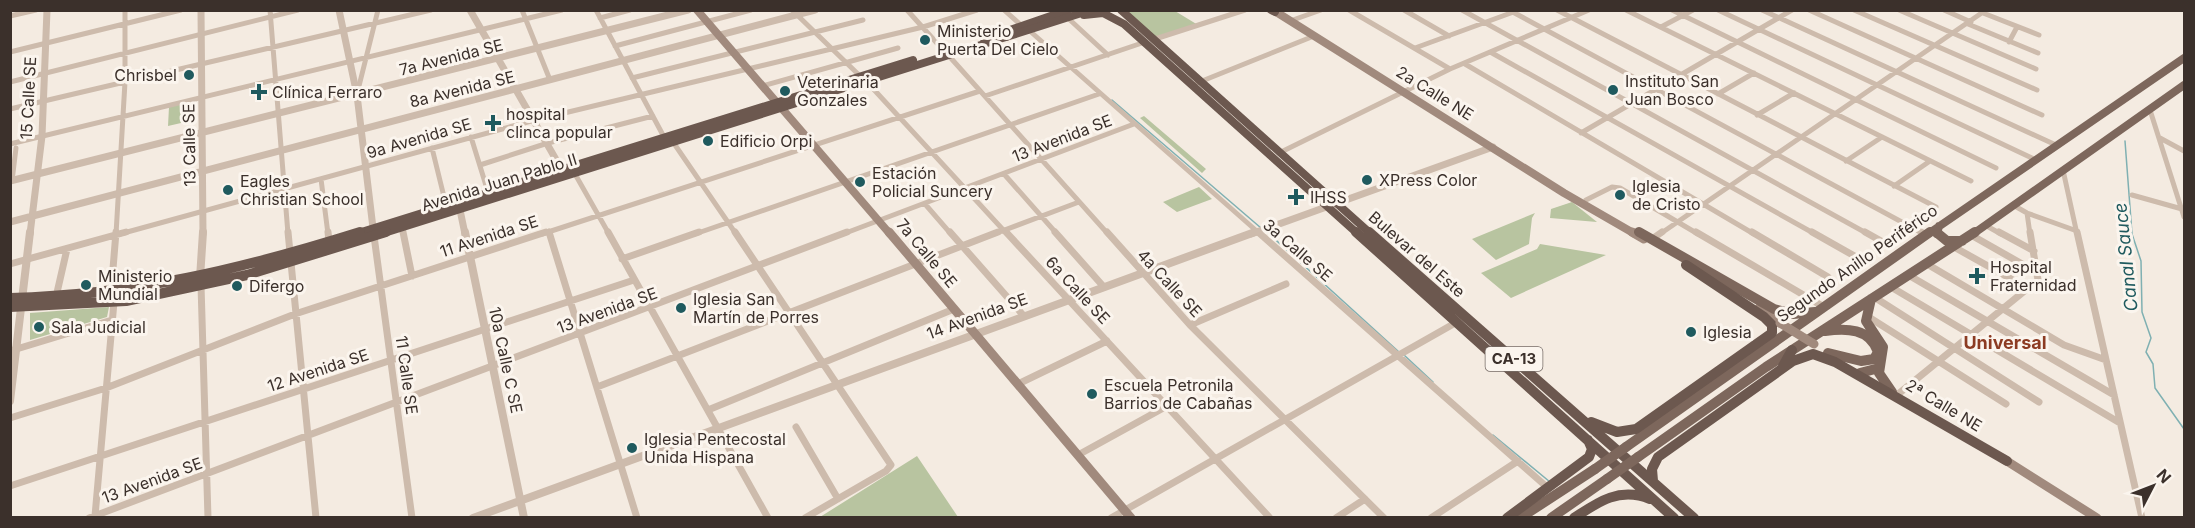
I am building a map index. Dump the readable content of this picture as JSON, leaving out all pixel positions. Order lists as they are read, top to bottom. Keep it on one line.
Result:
{"streets":{"highway":["Avenida Juan Pablo II","Bulevar del Este","CA-13"],"main road":["2a Calle NE","7a Calle SE","Segundo Anillo Periférico","2ª Calle NE"],"street":["7a Avenida SE","8a Avenida SE","15 Calle SE","9a Avenida SE","13 Avenida SE","13 Calle SE","11 Avenida SE","3a Calle SE","4a Calle SE","6a Calle SE","14 Avenida SE","10a Calle C SE","12 Avenida SE","11 Calle SE"]},"crossings":[["7a Avenida SE","15 Calle SE"],["7a Avenida SE","13 Calle SE"],["7a Avenida SE","11 Calle SE"],["8a Avenida SE","15 Calle SE"],["8a Avenida SE","13 Calle SE"],["8a Avenida SE","7a Calle SE"],["8a Avenida SE","6a Calle SE"],["8a Avenida SE","11 Calle SE"],["2a Calle NE","14 Avenida SE"],["2a Calle NE","2ª Calle NE"],["15 Calle SE","9a Avenida SE"],["15 Calle SE","Avenida Juan Pablo II"],["9a Avenida SE","13 Calle SE"],["9a Avenida SE","7a Calle SE"],["9a Avenida SE","4a Calle SE"],["9a Avenida SE","6a Calle SE"],["9a Avenida SE","11 Calle SE"],["13 Avenida SE","13 Calle SE"],["13 Avenida SE","3a Calle SE"],["13 Avenida SE","7a Calle SE"],["13 Avenida SE","4a Calle SE"],["13 Avenida SE","6a Calle SE"],["13 Avenida SE","10a Calle C SE"],["13 Avenida SE","11 Calle SE"],["13 Calle SE","Avenida Juan Pablo II"],["13 Calle SE","11 Avenida SE"],["13 Calle SE","12 Avenida SE"],["Avenida Juan Pablo II","7a Calle SE"],["Avenida Juan Pablo II","4a Calle SE"],["Avenida Juan Pablo II","6a Calle SE"],["Avenida Juan Pablo II","10a Calle C SE"],["Avenida Juan Pablo II","11 Calle SE"],["11 Avenida SE","3a Calle SE"],["11 Avenida SE","7a Calle SE"],["11 Avenida SE","Bulevar del Este"],["11 Avenida SE","4a Calle SE"],["11 Avenida SE","6a Calle SE"],["11 Avenida SE","10a Calle C SE"],["11 Avenida SE","11 Calle SE"],["3a Calle SE","14 Avenida SE"],["7a Calle SE","14 Avenida SE"],["Bulevar del Este","14 Avenida SE"],["4a Calle SE","14 Avenida SE"],["6a Calle SE","14 Avenida SE"],["14 Avenida SE","10a Calle C SE"],["10a Calle C SE","12 Avenida SE"],["12 Avenida SE","11 Calle SE"]],"districts":["Universal"],"water":["Canal Sauce"],"places":{"other":["Ministerio Puerta Del Cielo","Chrisbel","Instituto San Juan Bosco","Veterinaria Gonzales","Edificio Orpi","XPress Color","Estación Policial Suncery","Eagles Christian School","Iglesia de Cristo","Ministerio Mundial","Difergo","Iglesia San Martín de Porres","Sala Judicial","Iglesia","Escuela Petronila Barrios de Cabañas","Iglesia Pentecostal Unida Hispana"],"health":["Clínica Ferraro","hospital clinca popular","IHSS","Hospital Fraternidad"]},"north":"top right"}
